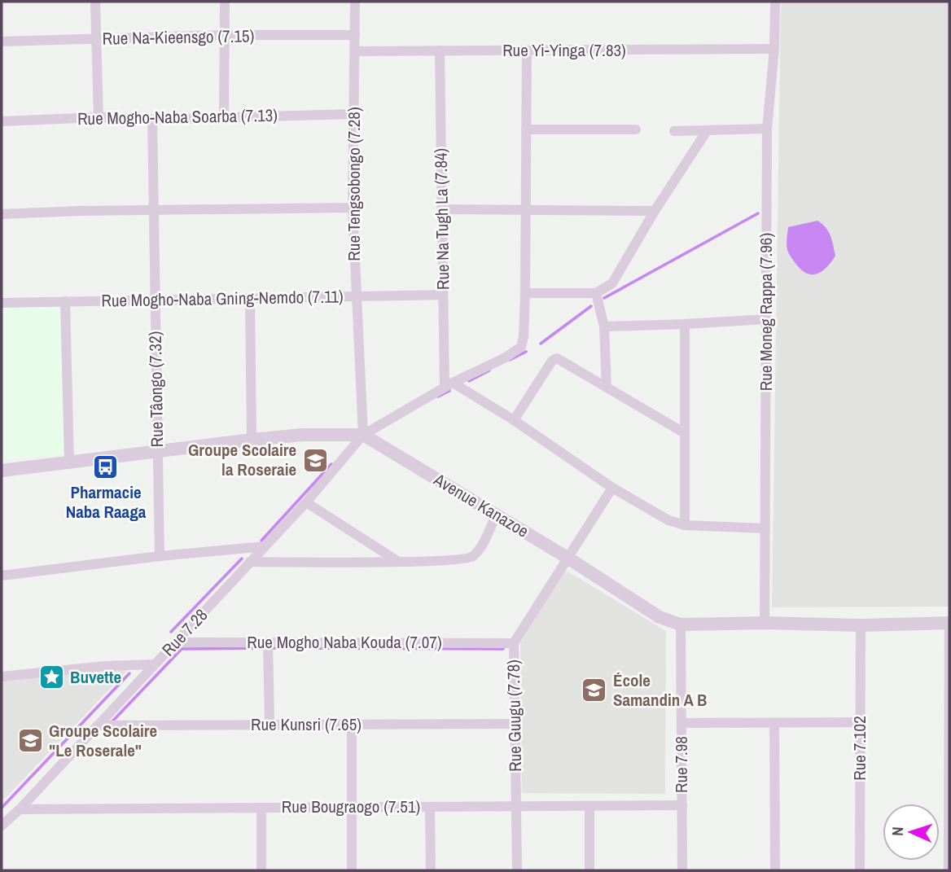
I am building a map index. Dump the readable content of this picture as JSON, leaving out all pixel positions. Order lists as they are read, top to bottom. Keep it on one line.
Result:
{"streets":{"street":["Rue Na-Kieensgo (7.15)","Rue Yi-Yinga (7.83)","Rue Mogho-Naba Soarba (7.13)","Rue Tengsobongo (7.28)","Rue Na Tugh La (7.84)","Rue Mogho-Naba Gning-Nemdo (7.11)","Rue Moneg Rappa (7.96)","Rue Tâongo (7.32)","Avenue Kanazoe","Rue 7.28","Rue Mogho Naba Kouda (7.07)","Rue Guugu (7.78)","Rue Kunsri (7.65)","Rue 7.102","Rue 7.98","Rue Bougraogo (7.51)"]},"crossings":[["Rue Na-Kieensgo (7.15)","Rue Tengsobongo (7.28)"],["Rue Yi-Yinga (7.83)","Rue Tengsobongo (7.28)"],["Rue Yi-Yinga (7.83)","Rue Na Tugh La (7.84)"],["Rue Yi-Yinga (7.83)","Rue Moneg Rappa (7.96)"],["Rue Mogho-Naba Soarba (7.13)","Rue Tengsobongo (7.28)"],["Rue Mogho-Naba Soarba (7.13)","Rue Tâongo (7.32)"],["Rue Tengsobongo (7.28)","Rue Mogho-Naba Gning-Nemdo (7.11)"],["Rue Tengsobongo (7.28)","Avenue Kanazoe"],["Rue Tengsobongo (7.28)","Rue 7.28"],["Rue Na Tugh La (7.84)","Rue Mogho-Naba Gning-Nemdo (7.11)"],["Rue Na Tugh La (7.84)","Rue 7.28"],["Rue Mogho-Naba Gning-Nemdo (7.11)","Rue Tâongo (7.32)"],["Rue Moneg Rappa (7.96)","Avenue Kanazoe"],["Avenue Kanazoe","Rue 7.28"],["Avenue Kanazoe","Rue Guugu (7.78)"],["Avenue Kanazoe","Rue 7.102"],["Avenue Kanazoe","Rue 7.98"],["Rue 7.28","Rue Mogho Naba Kouda (7.07)"],["Rue 7.28","Rue Kunsri (7.65)"],["Rue 7.28","Rue Bougraogo (7.51)"],["Rue Mogho Naba Kouda (7.07)","Rue Guugu (7.78)"],["Rue Guugu (7.78)","Rue Kunsri (7.65)"],["Rue Guugu (7.78)","Rue Bougraogo (7.51)"],["Rue 7.98","Rue Bougraogo (7.51)"]],"places":{"school or university":["Groupe Scolaire la Roseraie","École Samandin A B","Groupe Scolaire \"Le Roserale\""],"bus stop":["Pharmacie Naba Raaga"],"place":["Buvette"]},"north":"left"}
